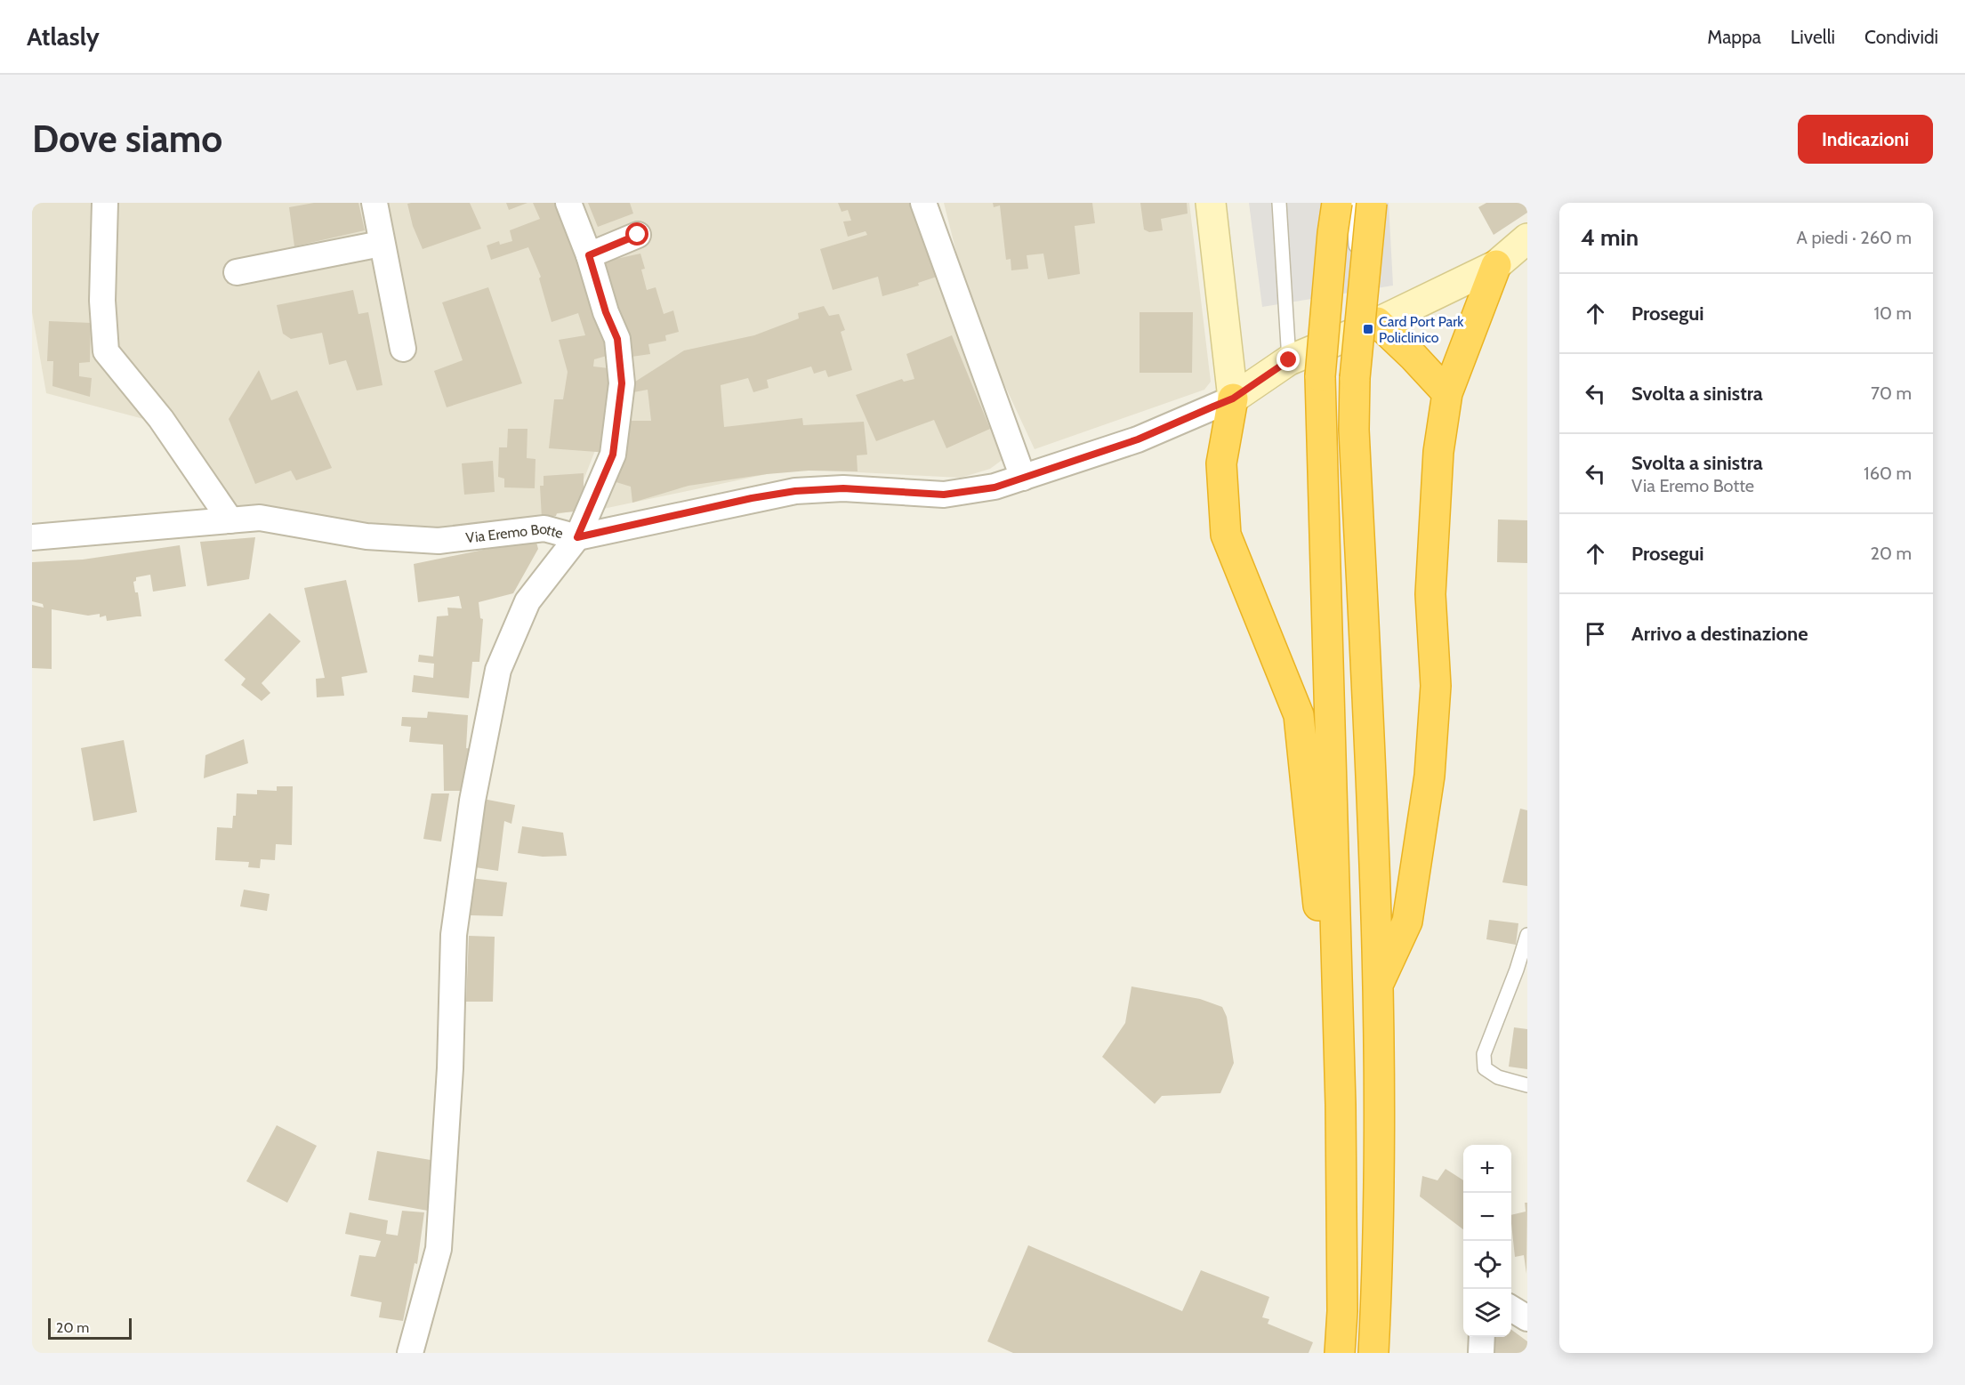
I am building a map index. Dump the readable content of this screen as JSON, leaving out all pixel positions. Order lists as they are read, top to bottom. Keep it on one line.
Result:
{"streets":{"street":["Via Eremo Botte"]},"places":{"transit":["Card Port Park Policlinico"]},"scale_bar":"20 m","page":{"header":"Atlasly","nav":["Mappa","Livelli","Condividi"],"buttons":"Indicazioni","title":"Dove siamo","heading":["4 min","A piedi · 260 m"],"list":[["Prosegui","10 m"],["Svolta a sinistra","70 m"],["Svolta a sinistra","Via Eremo Botte","160 m"],["Prosegui","20 m"],"Arrivo a destinazione"],"map_buttons":["+","−"],"scale":"20 m"}}
